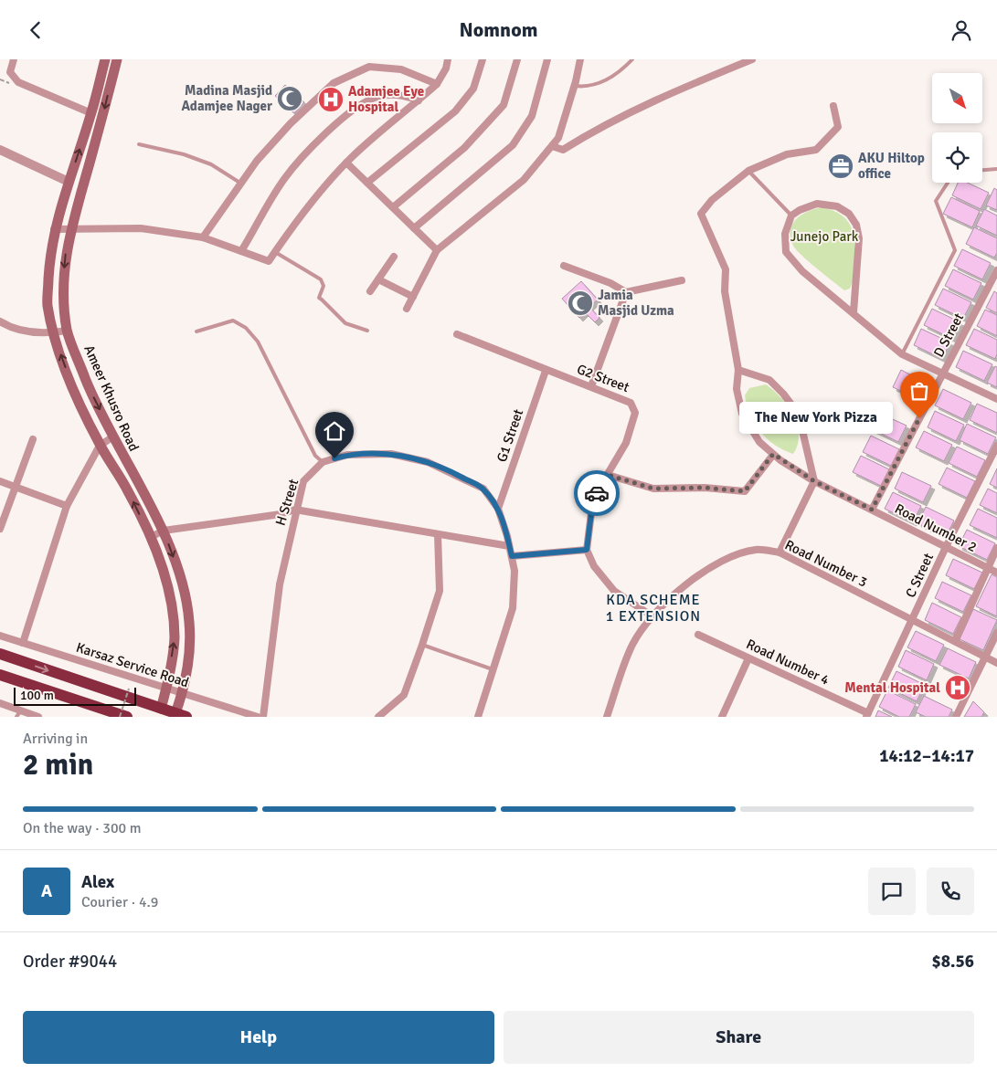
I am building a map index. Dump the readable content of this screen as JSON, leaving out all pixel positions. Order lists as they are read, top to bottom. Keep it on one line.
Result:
{"streets":{"main road":["Ameer Khusro Road"],"street":["D Street","G2 Street","G1 Street","H Street","Road Number 2","Road Number 3","C Street","Road Number 4","Karsaz Service Road"]},"crossings":[["D Street","Road Number 2"],["G2 Street","G1 Street"],["Ameer Khusro Road","Karsaz Service Road"],["G1 Street","H Street"],["Road Number 2","C Street"],["Road Number 3","C Street"],["C Street","Road Number 4"]],"districts":["KDA SCHEME 1 EXTENSION"],"parks":["Junejo Park"],"places":{"mosque":["Madina Masjid Adamjee Nager","Jamia Masjid Uzma"],"hospital":["Adamjee Eye Hospital","Mental Hospital"],"office":["AKU Hiltop office"],"other":["The New York Pizza"]},"scale_bar":"100 m","north":"bottom right","page":{"header":"Nomnom","bubble":"The New York Pizza","scale":"100 m","heading":["2 min","Arriving in","14:12–14:17"],"panel":["Alex","Courier · 4.9","Order #9044","$8.56"],"bar":"On the way · 300 m","round":"A","buttons":["Help","Share"]}}
